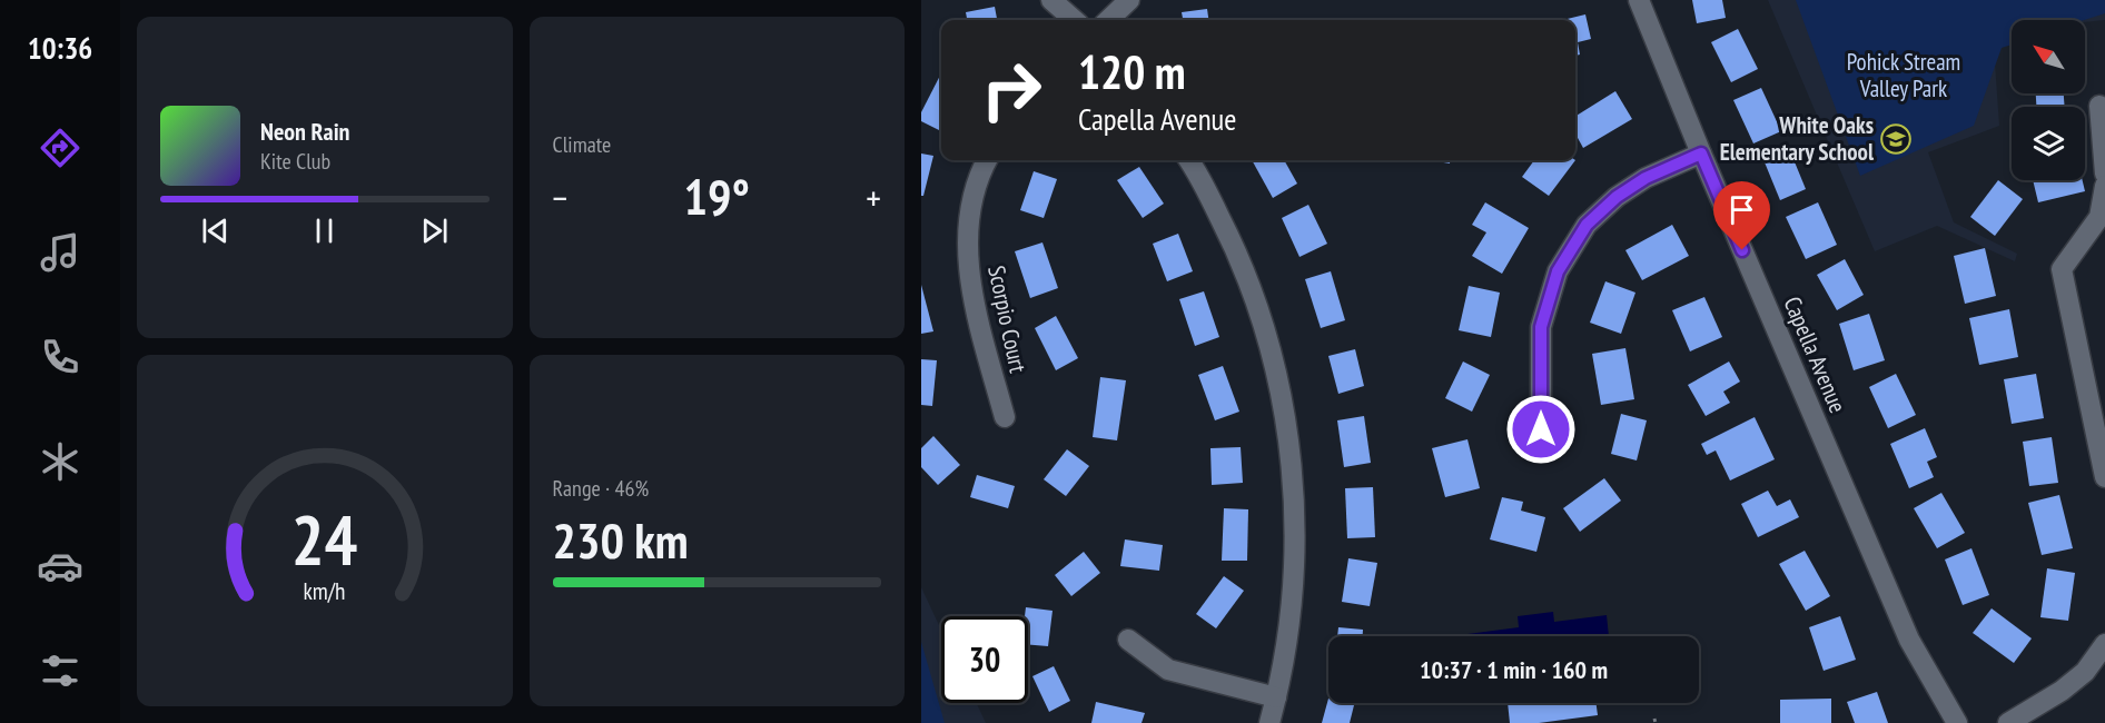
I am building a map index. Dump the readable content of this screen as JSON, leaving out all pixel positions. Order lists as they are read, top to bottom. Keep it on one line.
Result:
{"streets":{"street":["Scorpio Court","Capella Avenue"]},"parks":["Pohick Stream Valley Park"],"places":{"school or university":["White Oaks Elementary School"]},"north":"top left","page":{"tabs":"10:36","tile":["Climate",["Range · 46%","230 km"]],"turn":["120 m","Capella Avenue"],"song":["Neon Rain","Kite Club"],"heat":["−","19°","+"],"limit":"30","trip":"10:37 · 1 min · 160 m","gauge":["24","km/h"]}}
